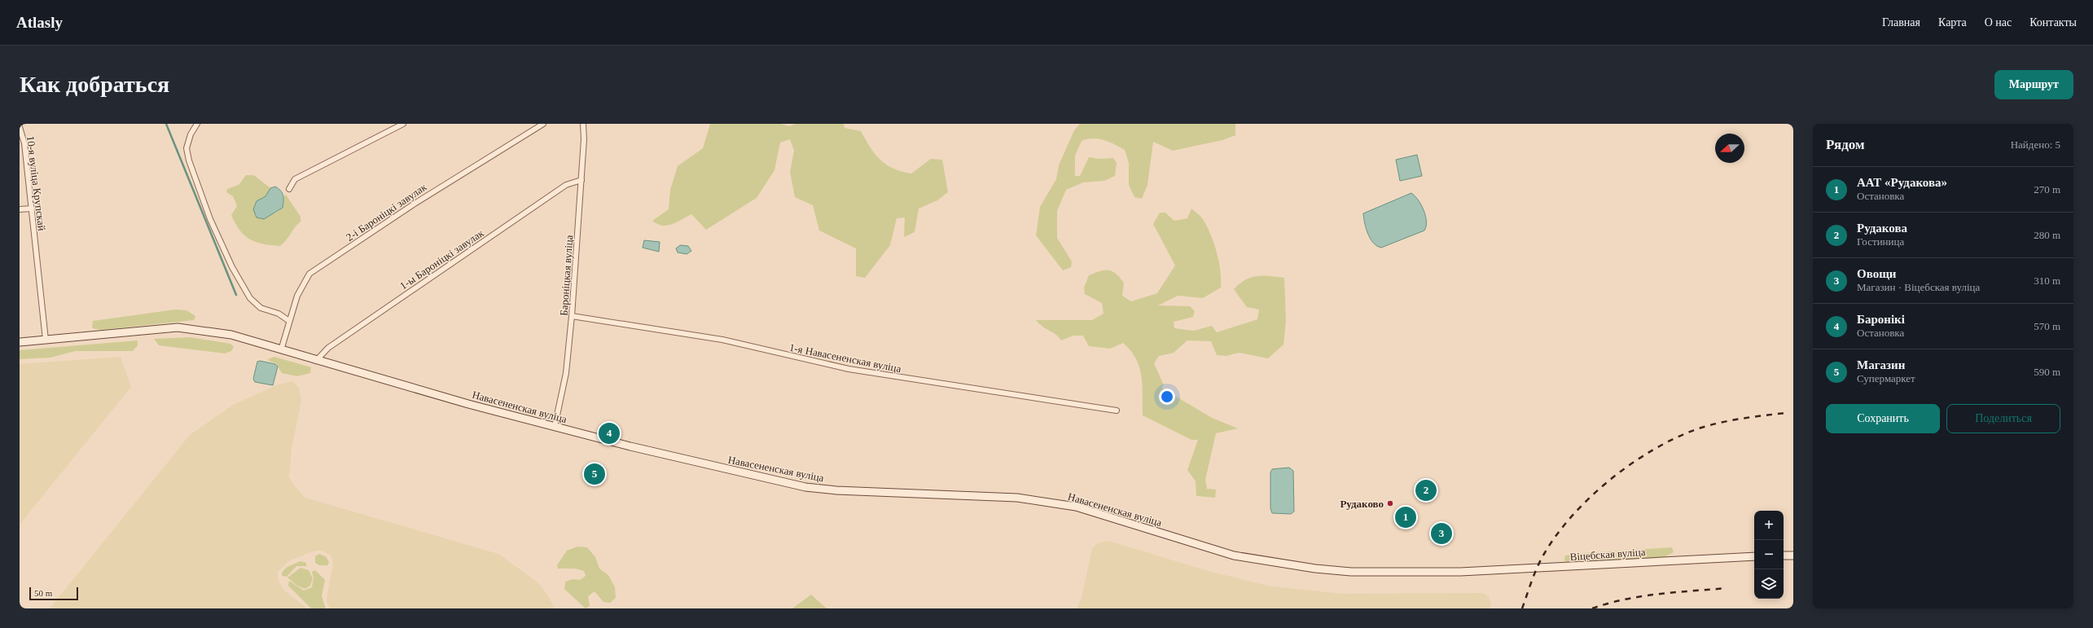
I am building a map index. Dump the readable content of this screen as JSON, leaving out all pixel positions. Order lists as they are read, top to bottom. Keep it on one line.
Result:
{"streets":{"main road":["Навасененская вуліца","Віцебская вуліца"],"street":["10-я вуліца Крупскай","2-і Бароніцкі завулак","1-ы Бароніцкі завулак","Бароніцкая вуліца","1-я Навасененская вуліца"]},"crossings":[["10-я вуліца Крупскай","Навасененская вуліца"],["2-і Бароніцкі завулак","Навасененская вуліца"],["1-ы Бароніцкі завулак","Бароніцкая вуліца"],["1-ы Бароніцкі завулак","Навасененская вуліца"],["Бароніцкая вуліца","1-я Навасененская вуліца"],["Бароніцкая вуліца","Навасененская вуліца"],["Навасененская вуліца","Віцебская вуліца"]],"places":["Рудаково"],"scale_bar":"50 m","north":"left","page":{"header":"Atlasly","nav":["Главная","Карта","О нас","Контакты"],"buttons":["Маршрут",["Сохранить","Поделиться"]],"title":"Как добраться","heading":["Рядом","Найдено: 5"],"list":[{"mark":"1","name":"ААТ «Рудакова»","note":"Остановка","value":"270 m"},{"mark":"2","name":"Рудакова","note":"Гостиница","value":"280 m"},{"mark":"3","name":"Овощи","note":"Магазин · Віцебская вуліца","value":"310 m"},{"mark":"4","name":"Баронікі","note":"Остановка","value":"570 m"},{"mark":"5","name":"Магазин","note":"Супермаркет","value":"590 m"}],"pins":["4","5","2","1","3"],"map_buttons":["+","−"],"scale":"50 m"}}
